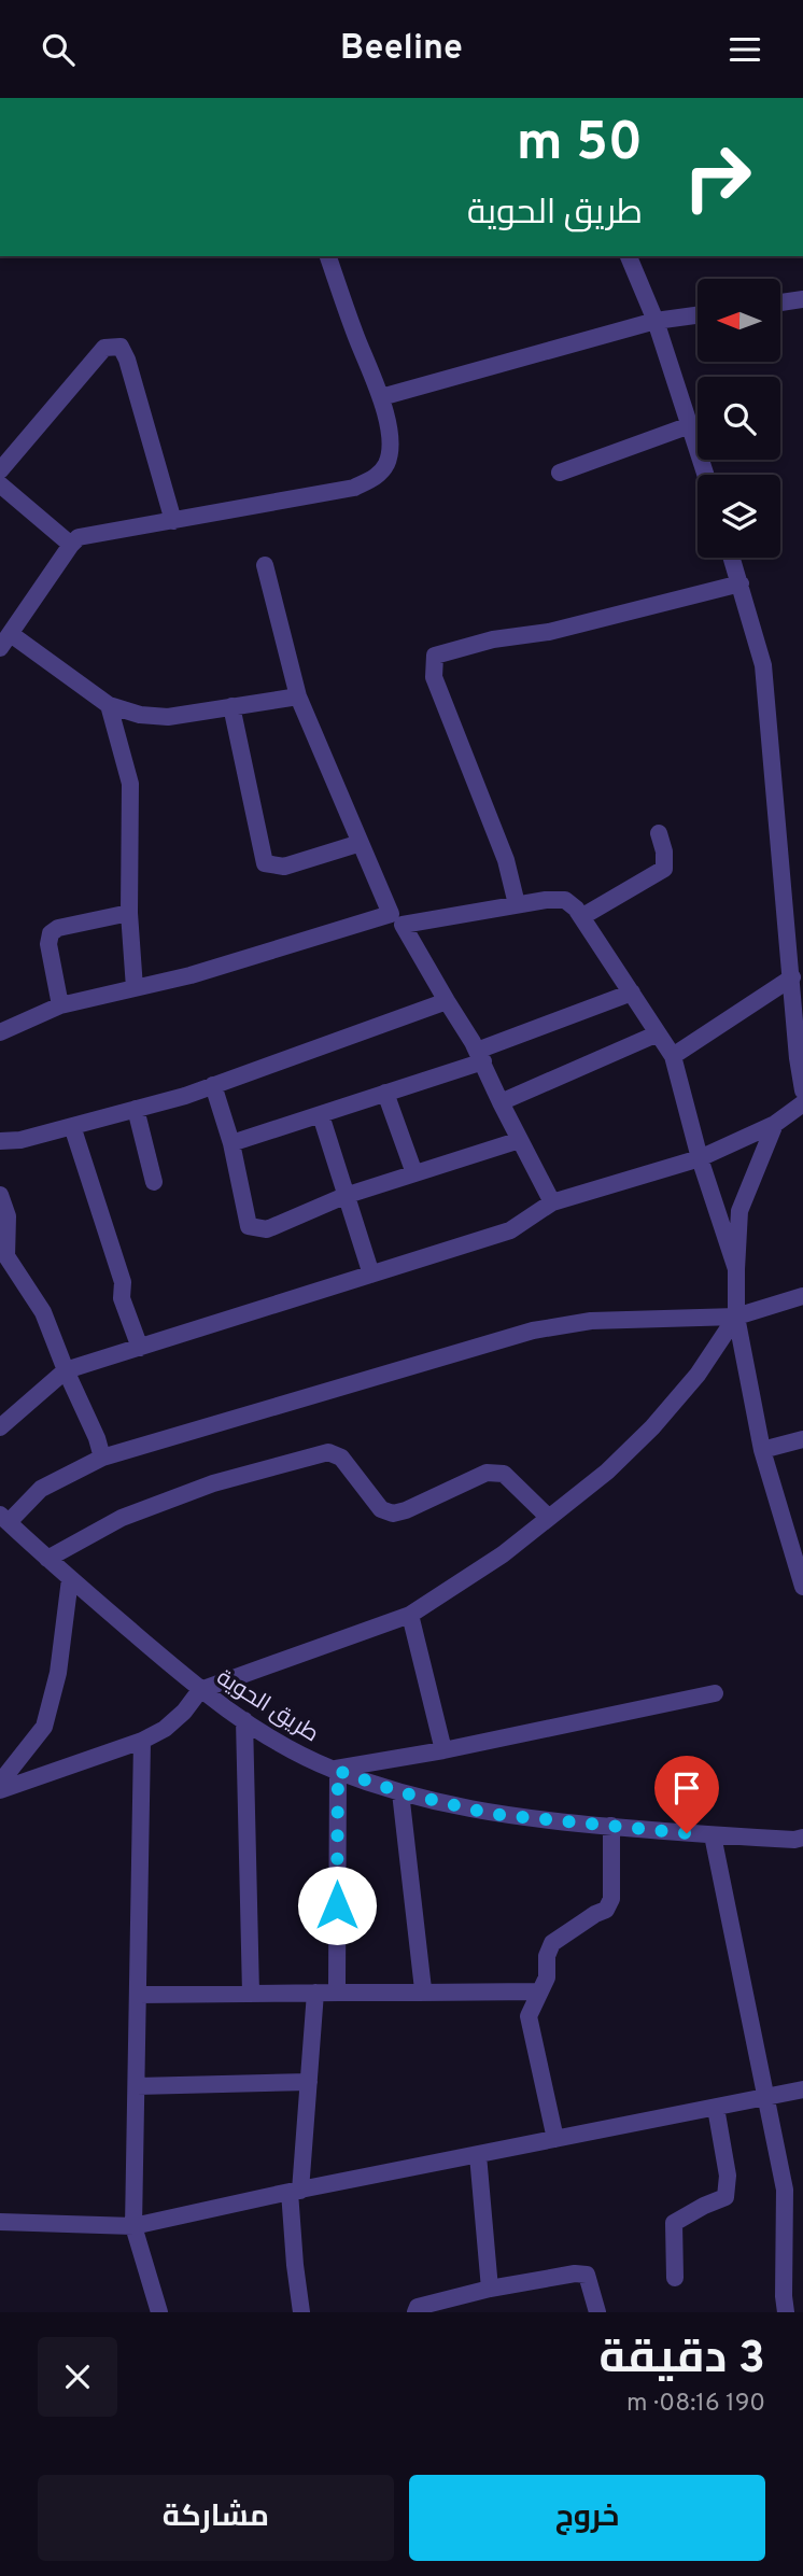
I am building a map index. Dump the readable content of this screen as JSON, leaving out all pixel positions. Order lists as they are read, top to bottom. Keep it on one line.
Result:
{"streets":{"street":["طريق الحوية"]},"north":"left","page":{"header":"Beeline","turn":["50 m","طريق الحوية"],"heading":["3 دقيقة","190 m · 08:16"],"buttons":["خروج","مشاركة"]}}
